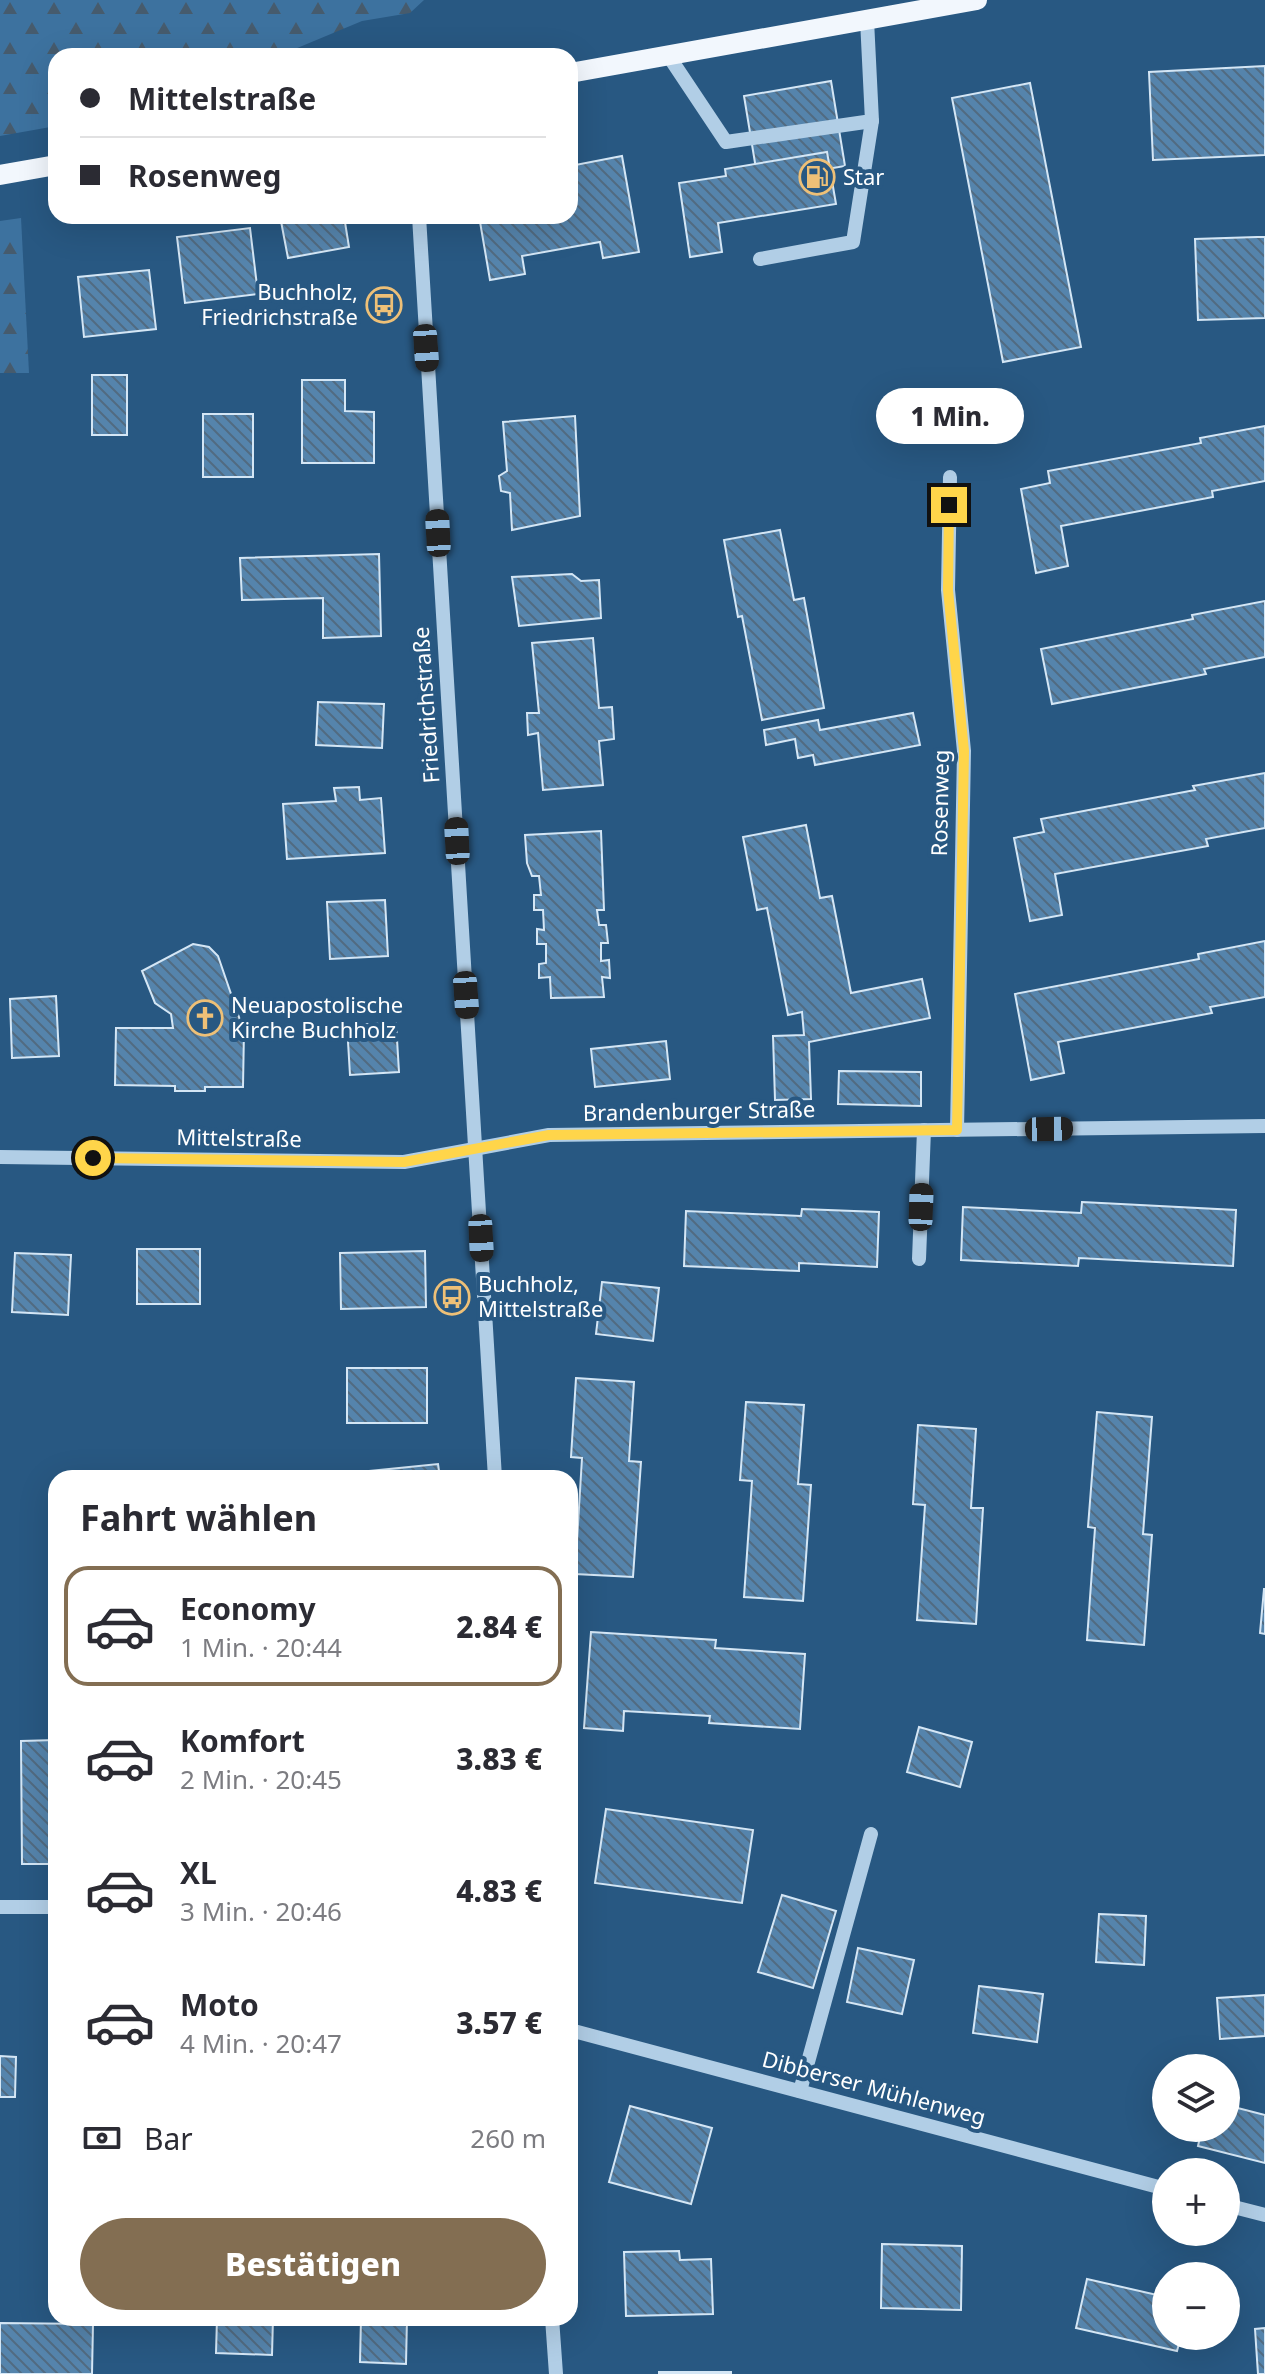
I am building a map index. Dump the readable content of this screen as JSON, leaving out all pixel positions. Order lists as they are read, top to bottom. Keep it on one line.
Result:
{"streets":{"street":["Friedrichstraße","Rosenweg","Brandenburger Straße","Mittelstraße","Dibberser Mühlenweg"]},"crossings":[["Friedrichstraße","Brandenburger Straße"],["Friedrichstraße","Mittelstraße"],["Rosenweg","Brandenburger Straße"],["Brandenburger Straße","Mittelstraße"]],"places":{"fuel station":["Star"],"bus stop":["Buchholz, Friedrichstraße","Buchholz, Mittelstraße"],"church":["Neuapostolische Kirche Buchholz"]},"page":{"banner":["Mittelstraße","Rosenweg"],"bubble":"1 Min.","heading":"Fahrt wählen","list":[{"name":"Economy","note":"1 Min. · 20:44","value":"2.84 €"},{"name":"Komfort","note":"2 Min. · 20:45","value":"3.83 €"},{"name":"XL","note":"3 Min. · 20:46","value":"4.83 €"},{"name":"Moto","note":"4 Min. · 20:47","value":"3.57 €"}],"map_buttons":["+","−"],"pay":["Bar","260 m"],"buttons":"Bestätigen"}}
